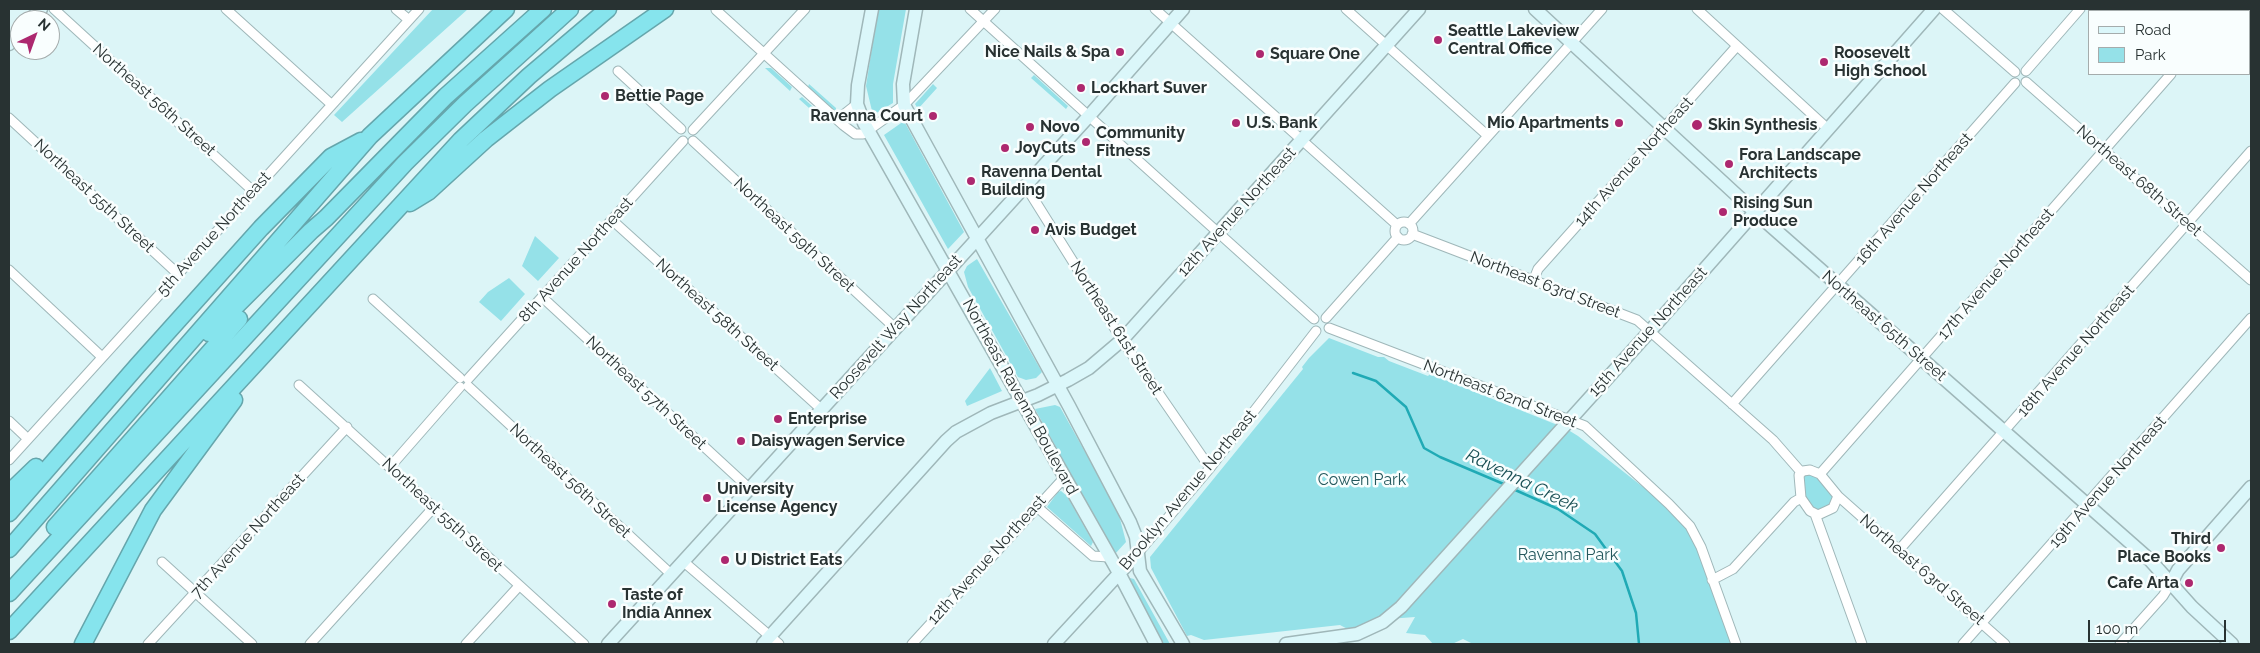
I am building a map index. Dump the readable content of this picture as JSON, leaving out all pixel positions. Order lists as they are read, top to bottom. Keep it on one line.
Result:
{"streets":{"main road":["12th Avenue Northeast","Northeast 65th Street","Roosevelt Way Northeast","15th Avenue Northeast","Northeast Ravenna Boulevard","Brooklyn Avenue Northeast"],"street":["Northeast 56th Street","14th Avenue Northeast","Northeast 68th Street","Northeast 55th Street","16th Avenue Northeast","5th Avenue Northeast","Northeast 59th Street","8th Avenue Northeast","17th Avenue Northeast","Northeast 63rd Street","Northeast 58th Street","Northeast 61st Street","18th Avenue Northeast","Northeast 57th Street","Northeast 62nd Street","19th Avenue Northeast","7th Avenue Northeast"]},"crossings":[["Northeast 56th Street","5th Avenue Northeast"],["Northeast 56th Street","8th Avenue Northeast"],["Northeast 56th Street","Roosevelt Way Northeast"],["14th Avenue Northeast","Northeast 63rd Street"],["14th Avenue Northeast","Northeast 65th Street"],["Northeast 68th Street","16th Avenue Northeast"],["Northeast 68th Street","17th Avenue Northeast"],["Northeast 68th Street","18th Avenue Northeast"],["Northeast 55th Street","5th Avenue Northeast"],["Northeast 55th Street","8th Avenue Northeast"],["Northeast 55th Street","7th Avenue Northeast"],["16th Avenue Northeast","Northeast 63rd Street"],["16th Avenue Northeast","Northeast 65th Street"],["12th Avenue Northeast","Northeast 61st Street"],["12th Avenue Northeast","Northeast Ravenna Boulevard"],["Northeast 59th Street","8th Avenue Northeast"],["Northeast 59th Street","Roosevelt Way Northeast"],["8th Avenue Northeast","Northeast 58th Street"],["8th Avenue Northeast","Northeast 57th Street"],["17th Avenue Northeast","Northeast 63rd Street"],["17th Avenue Northeast","Northeast 65th Street"],["Northeast 63rd Street","15th Avenue Northeast"],["Northeast 63rd Street","18th Avenue Northeast"],["Northeast 63rd Street","19th Avenue Northeast"],["Northeast 58th Street","Roosevelt Way Northeast"],["Northeast 65th Street","15th Avenue Northeast"],["Northeast 65th Street","18th Avenue Northeast"],["Northeast 65th Street","19th Avenue Northeast"],["Roosevelt Way Northeast","Northeast 61st Street"],["Roosevelt Way Northeast","Northeast 57th Street"],["Roosevelt Way Northeast","Northeast Ravenna Boulevard"],["Northeast 61st Street","Brooklyn Avenue Northeast"],["15th Avenue Northeast","Northeast 62nd Street"],["Northeast 62nd Street","Brooklyn Avenue Northeast"],["Northeast Ravenna Boulevard","Brooklyn Avenue Northeast"]],"water":["Ravenna Creek"],"parks":["Cowen Park","Ravenna Park"],"places":["Seattle Lakeview Central Office","Nice Nails & Spa","Square One","Roosevelt High School","Lockhart Suver","Bettie Page","Ravenna Court","U.S. Bank","Mio Apartments","Skin Synthesis","Novo","Community Fitness","JoyCuts","Fora Landscape Architects","Ravenna Dental Building","Rising Sun Produce","Avis Budget","Enterprise","Daisywagen Service","University License Agency","Third Place Books","U District Eats","Cafe Arta","Taste of India Annex"],"legend":["Road","Park"],"scale_bar":"100 m","north":"top right"}
